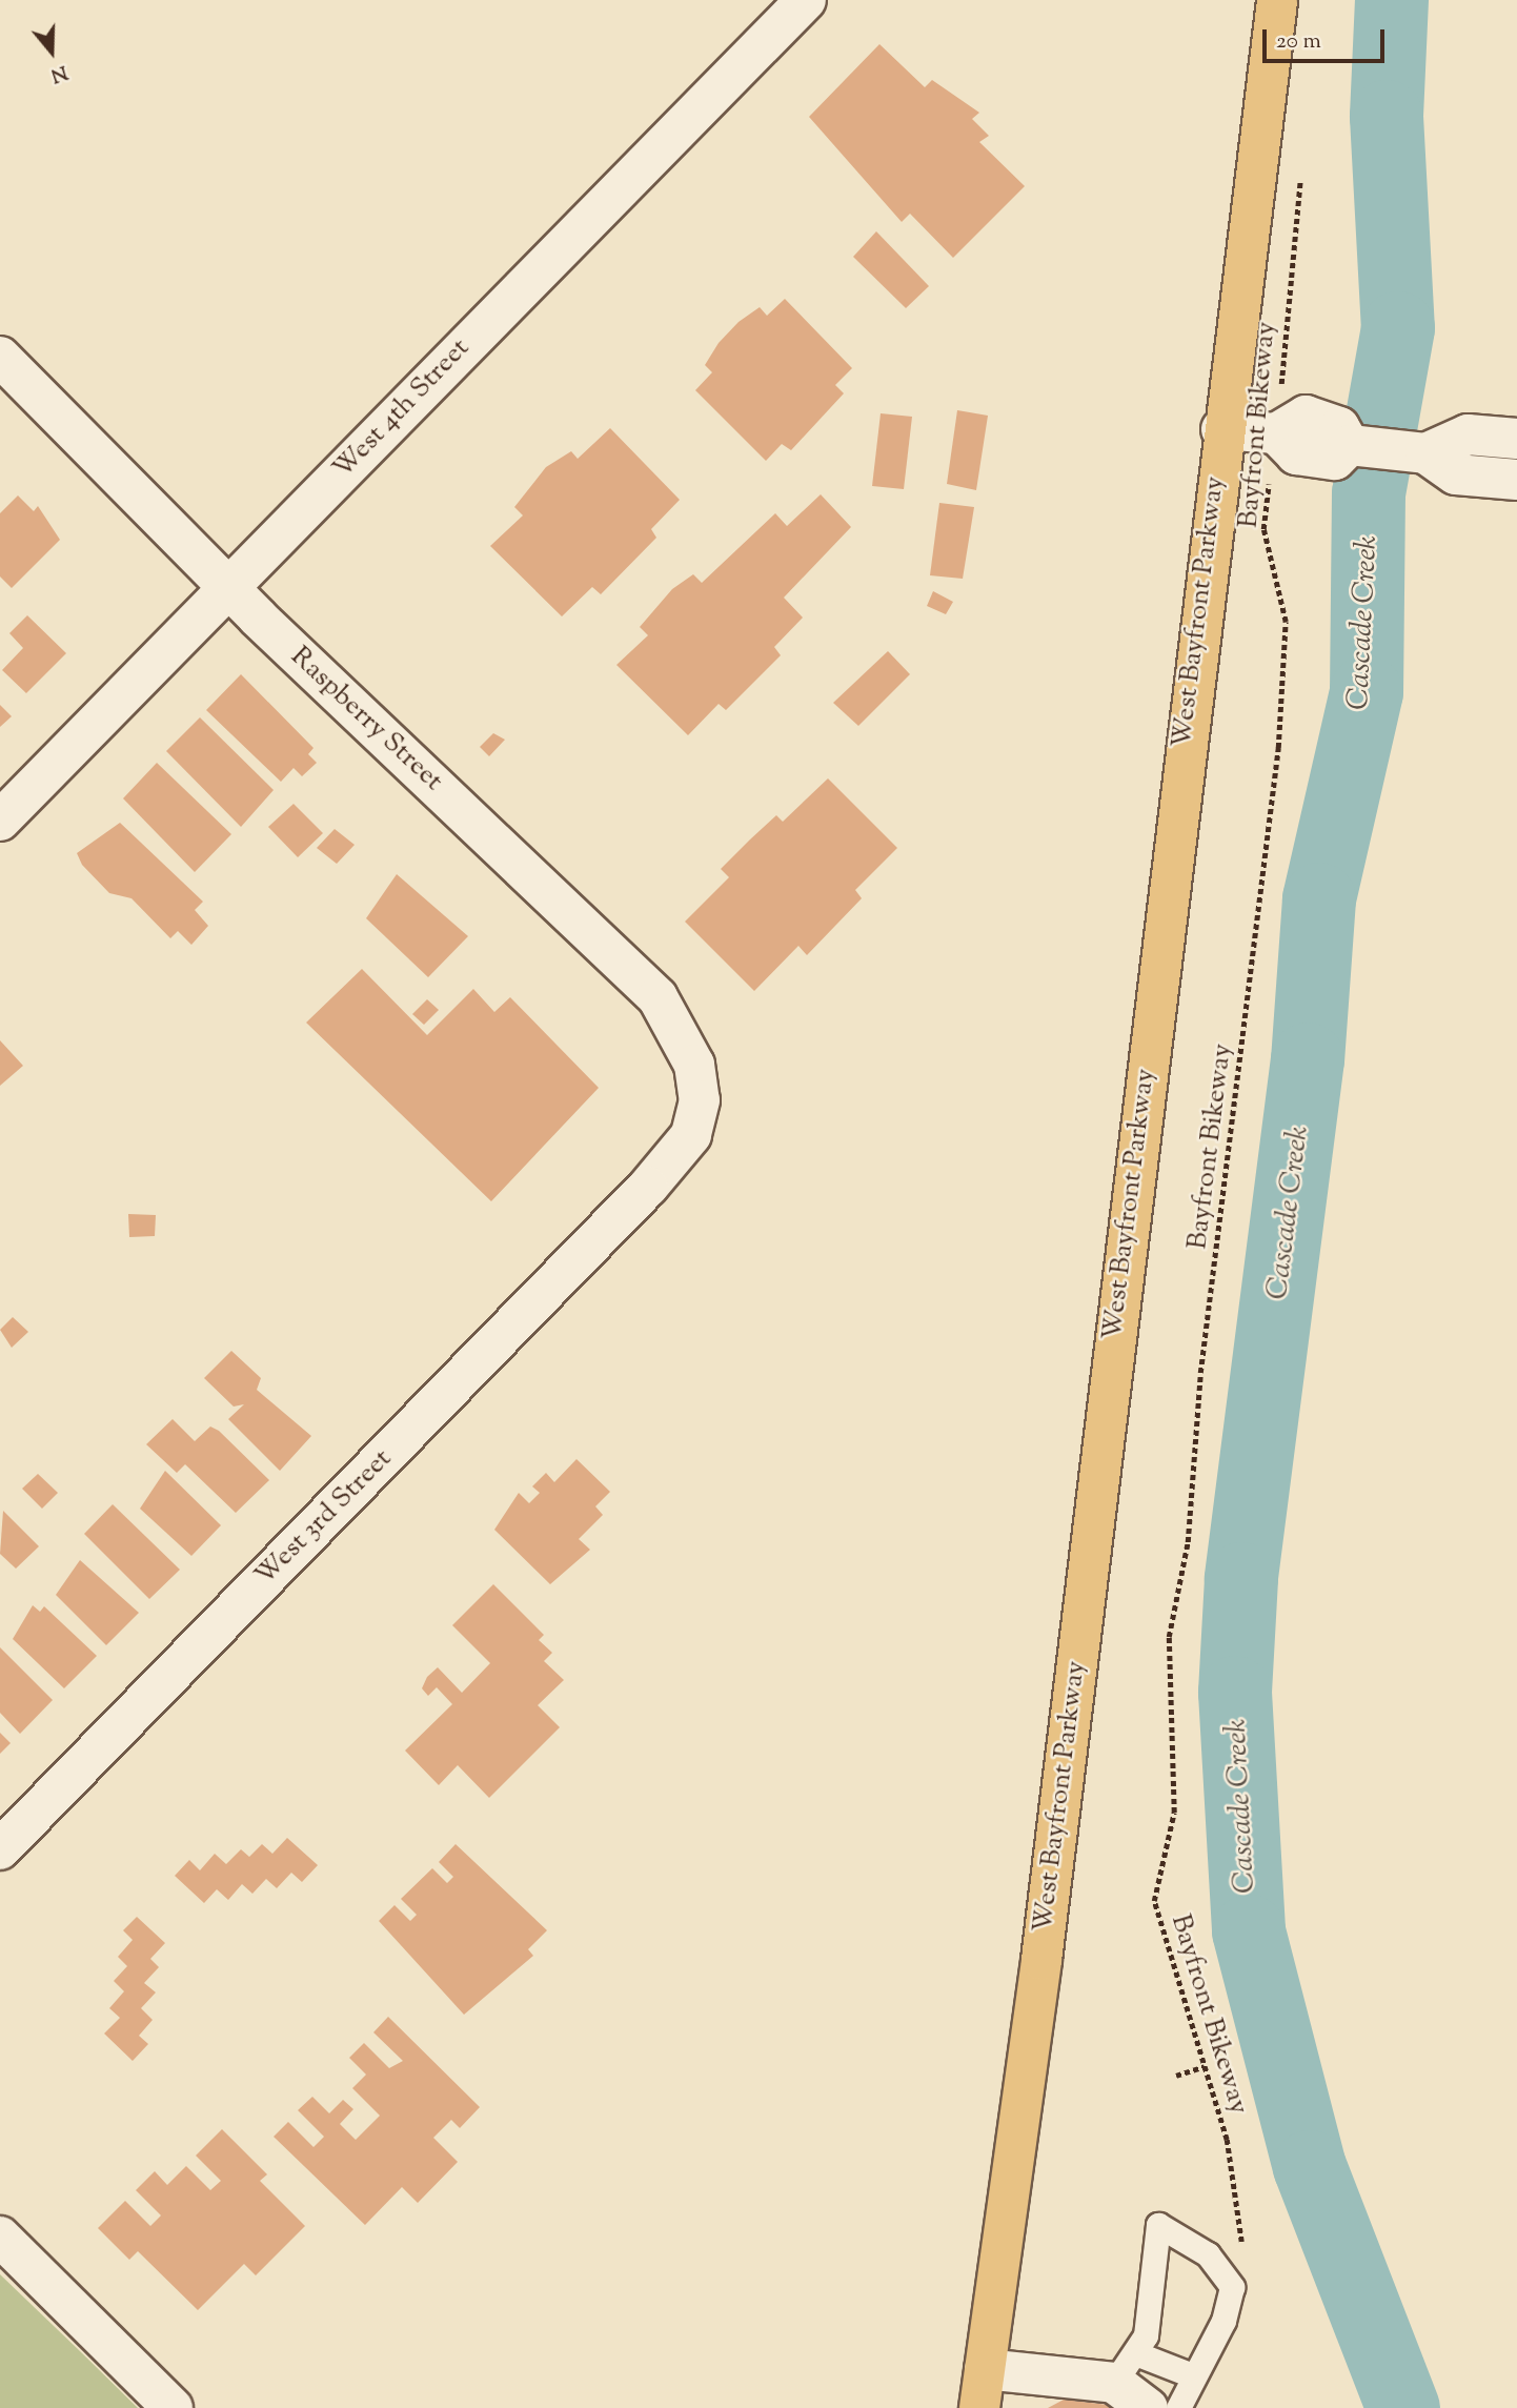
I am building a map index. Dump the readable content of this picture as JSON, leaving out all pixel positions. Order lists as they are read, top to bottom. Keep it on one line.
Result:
{"streets":{"highway":["West Bayfront Parkway"],"street":["West 4th Street","Raspberry Street","West 3rd Street"],"path":["Bayfront Bikeway"]},"crossings":[["West 4th Street","Raspberry Street"],["Raspberry Street","West 3rd Street"]],"water":["Cascade Creek"],"scale_bar":"20 m","north":"bottom"}
